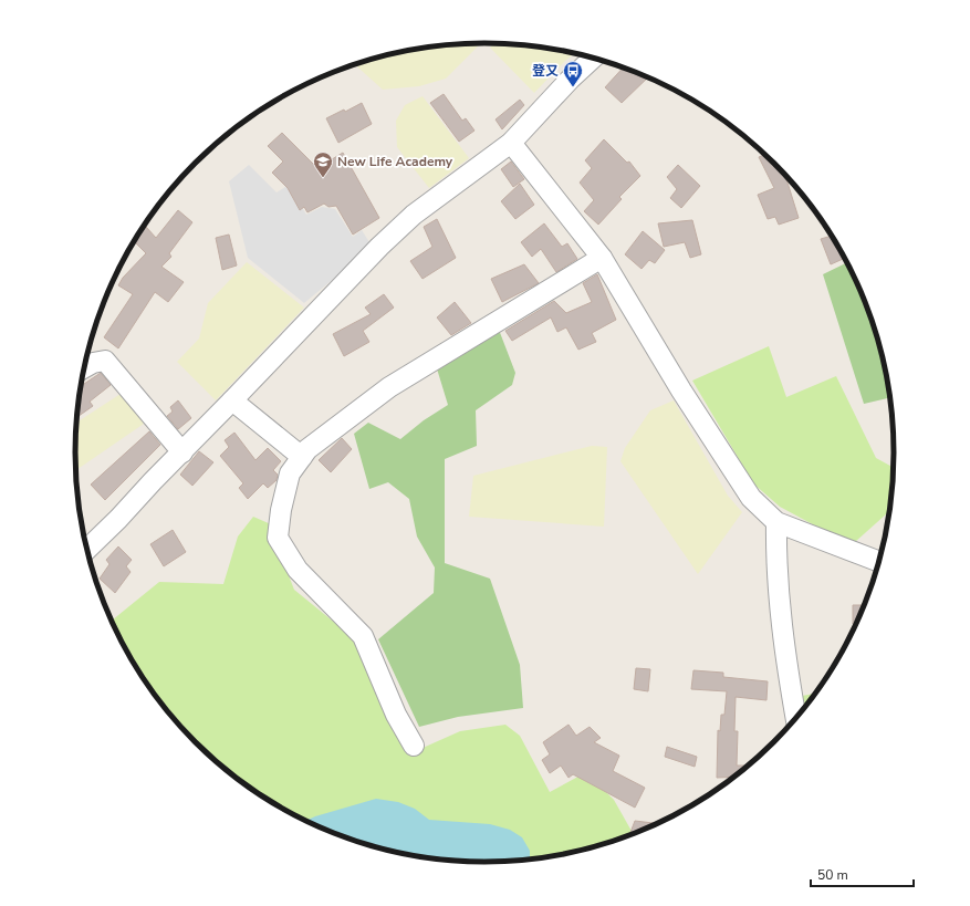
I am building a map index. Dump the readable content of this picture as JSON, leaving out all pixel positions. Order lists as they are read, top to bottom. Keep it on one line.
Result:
{"places":{"bus stop":["登又"],"school or university":["New Life Academy"]},"scale_bar":"50 m"}
